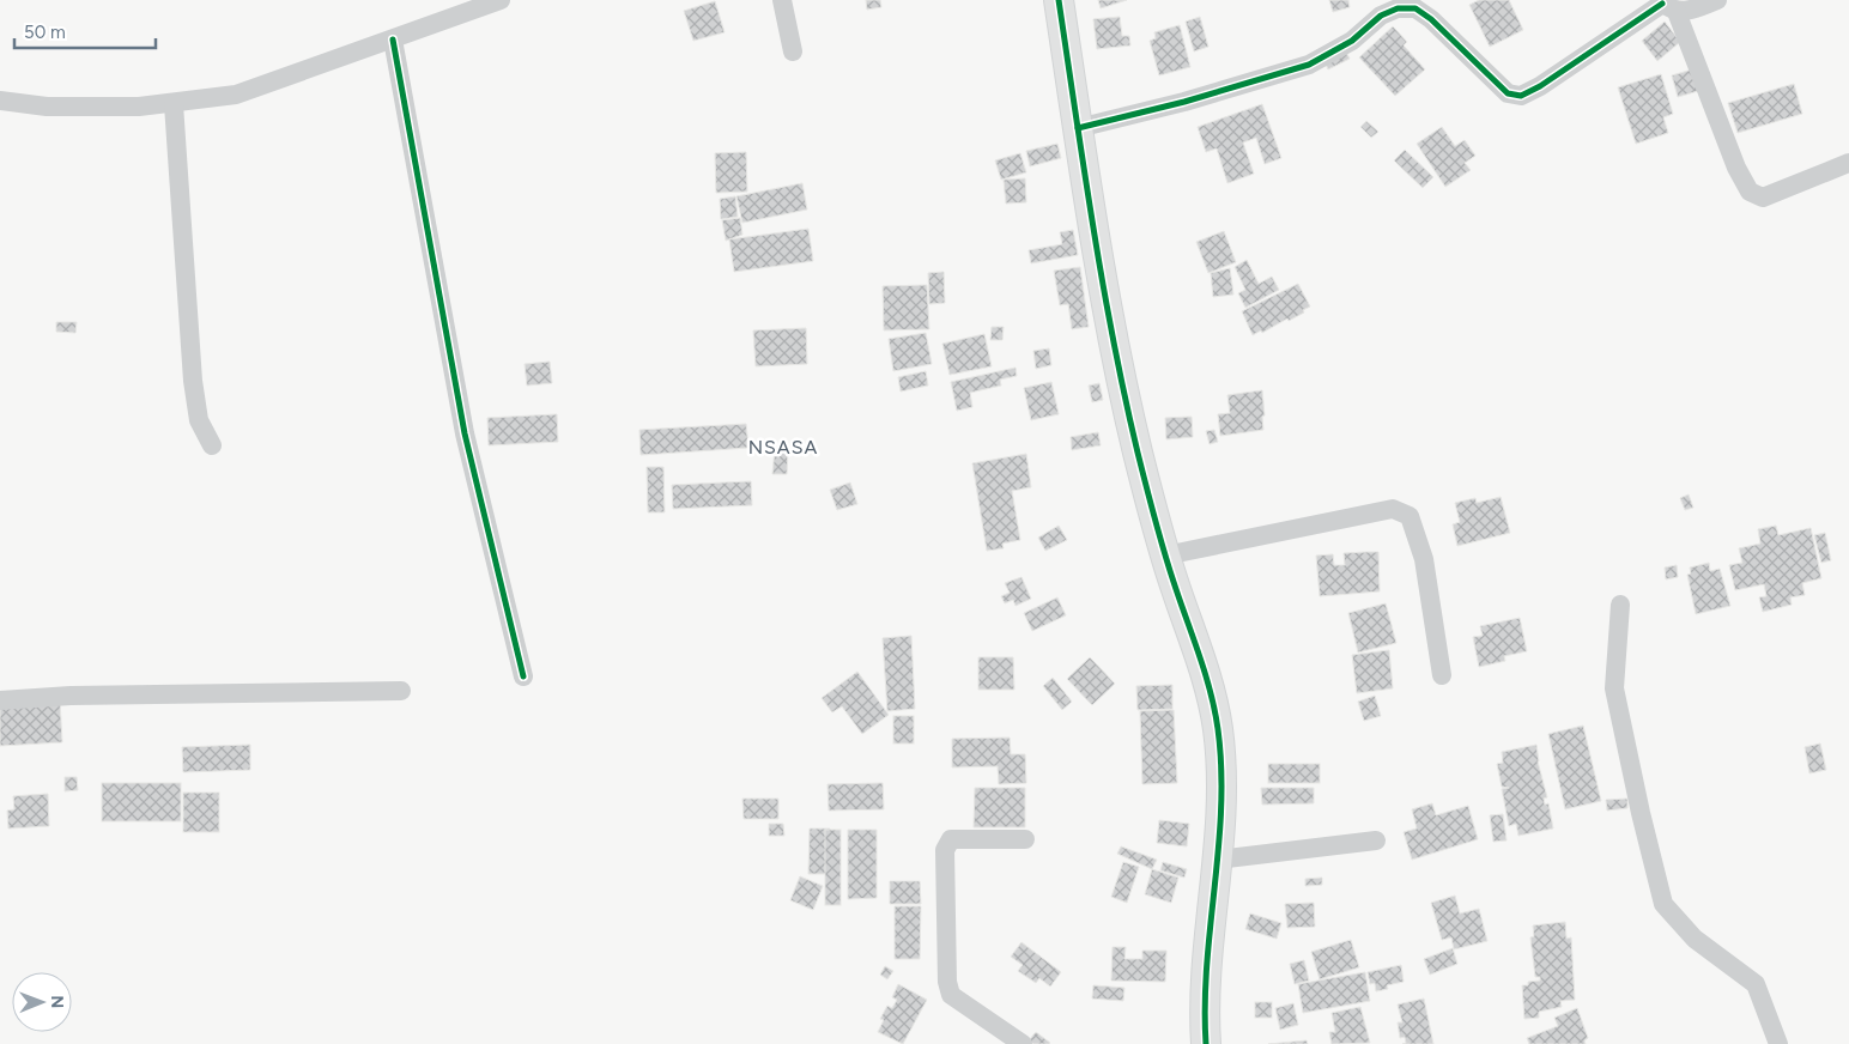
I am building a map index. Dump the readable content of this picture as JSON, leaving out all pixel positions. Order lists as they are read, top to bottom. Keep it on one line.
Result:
{"districts":["NSASA"],"scale_bar":"50 m","north":"right"}
